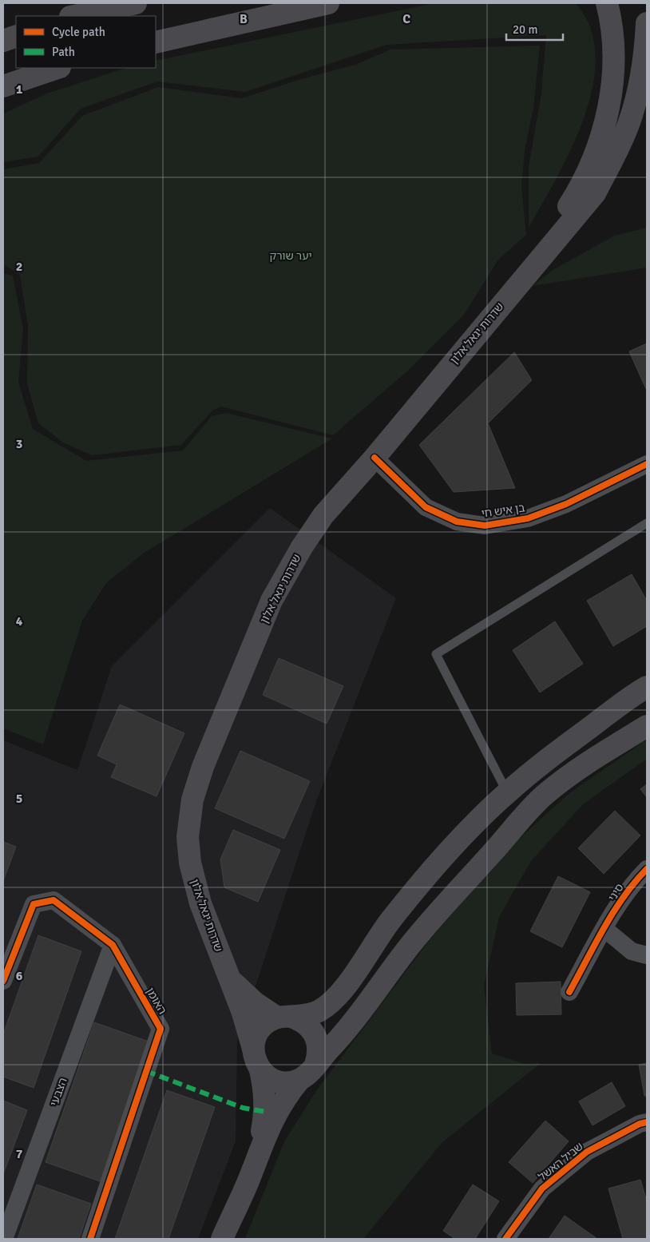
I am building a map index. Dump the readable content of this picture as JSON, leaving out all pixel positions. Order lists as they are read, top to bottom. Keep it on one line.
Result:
{"streets":{"main road":["שדרות יגאל אלון"],"street":["בן איש חי","סיני","האומן","הצבעי","שביל האשל"]},"crossings":[["שדרות יגאל אלון","בן איש חי"],["האומן","הצבעי"]],"parks":["יער שורק"],"legend":["Cycle path","Path"],"scale_bar":"20 m","grid":{"columns":["B","C"],"rows":["1","2","3","4","5","6","7"]}}
